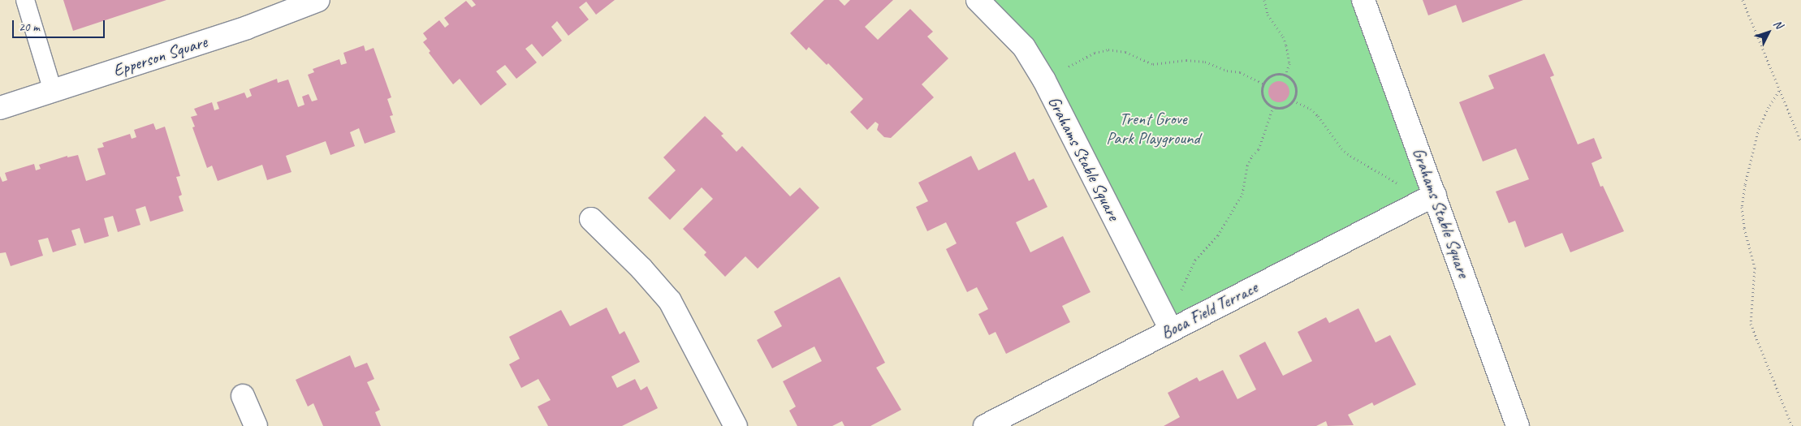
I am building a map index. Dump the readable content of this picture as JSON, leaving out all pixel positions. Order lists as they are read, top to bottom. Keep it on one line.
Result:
{"streets":{"street":["Epperson Square","Grahams Stable Square","Boca Field Terrace"]},"crossings":[["Grahams Stable Square","Boca Field Terrace"]],"parks":["Trent Grove Park Playground"],"scale_bar":"20 m","north":"top right"}
